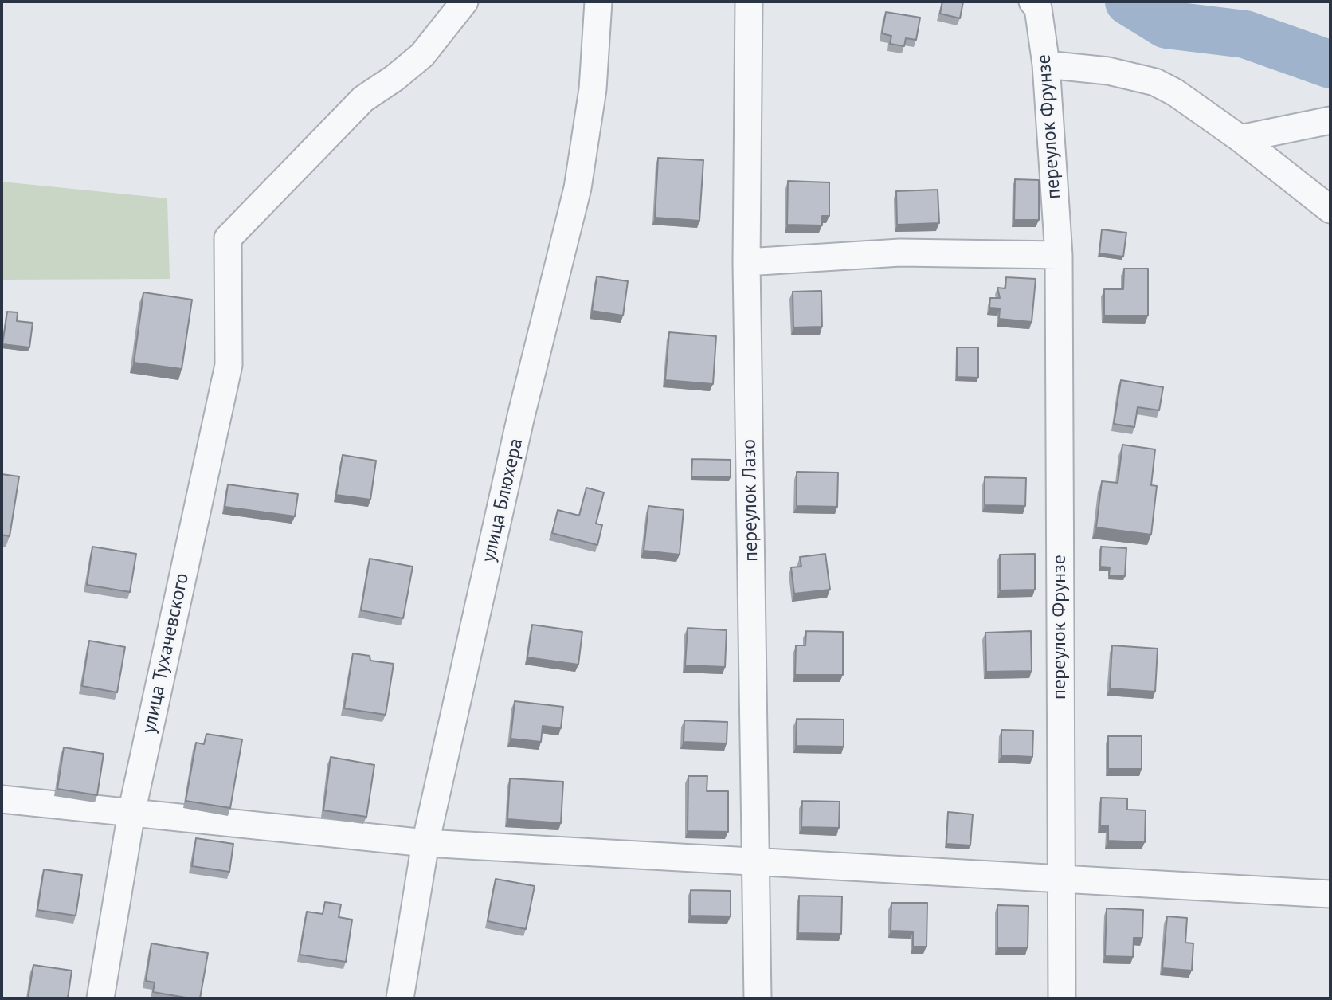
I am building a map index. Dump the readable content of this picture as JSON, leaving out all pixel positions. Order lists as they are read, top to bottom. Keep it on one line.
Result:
{"streets":{"street":["переулок Фрунзе","улица Блюхера","переулок Лазо","улица Тухачевского"]}}
